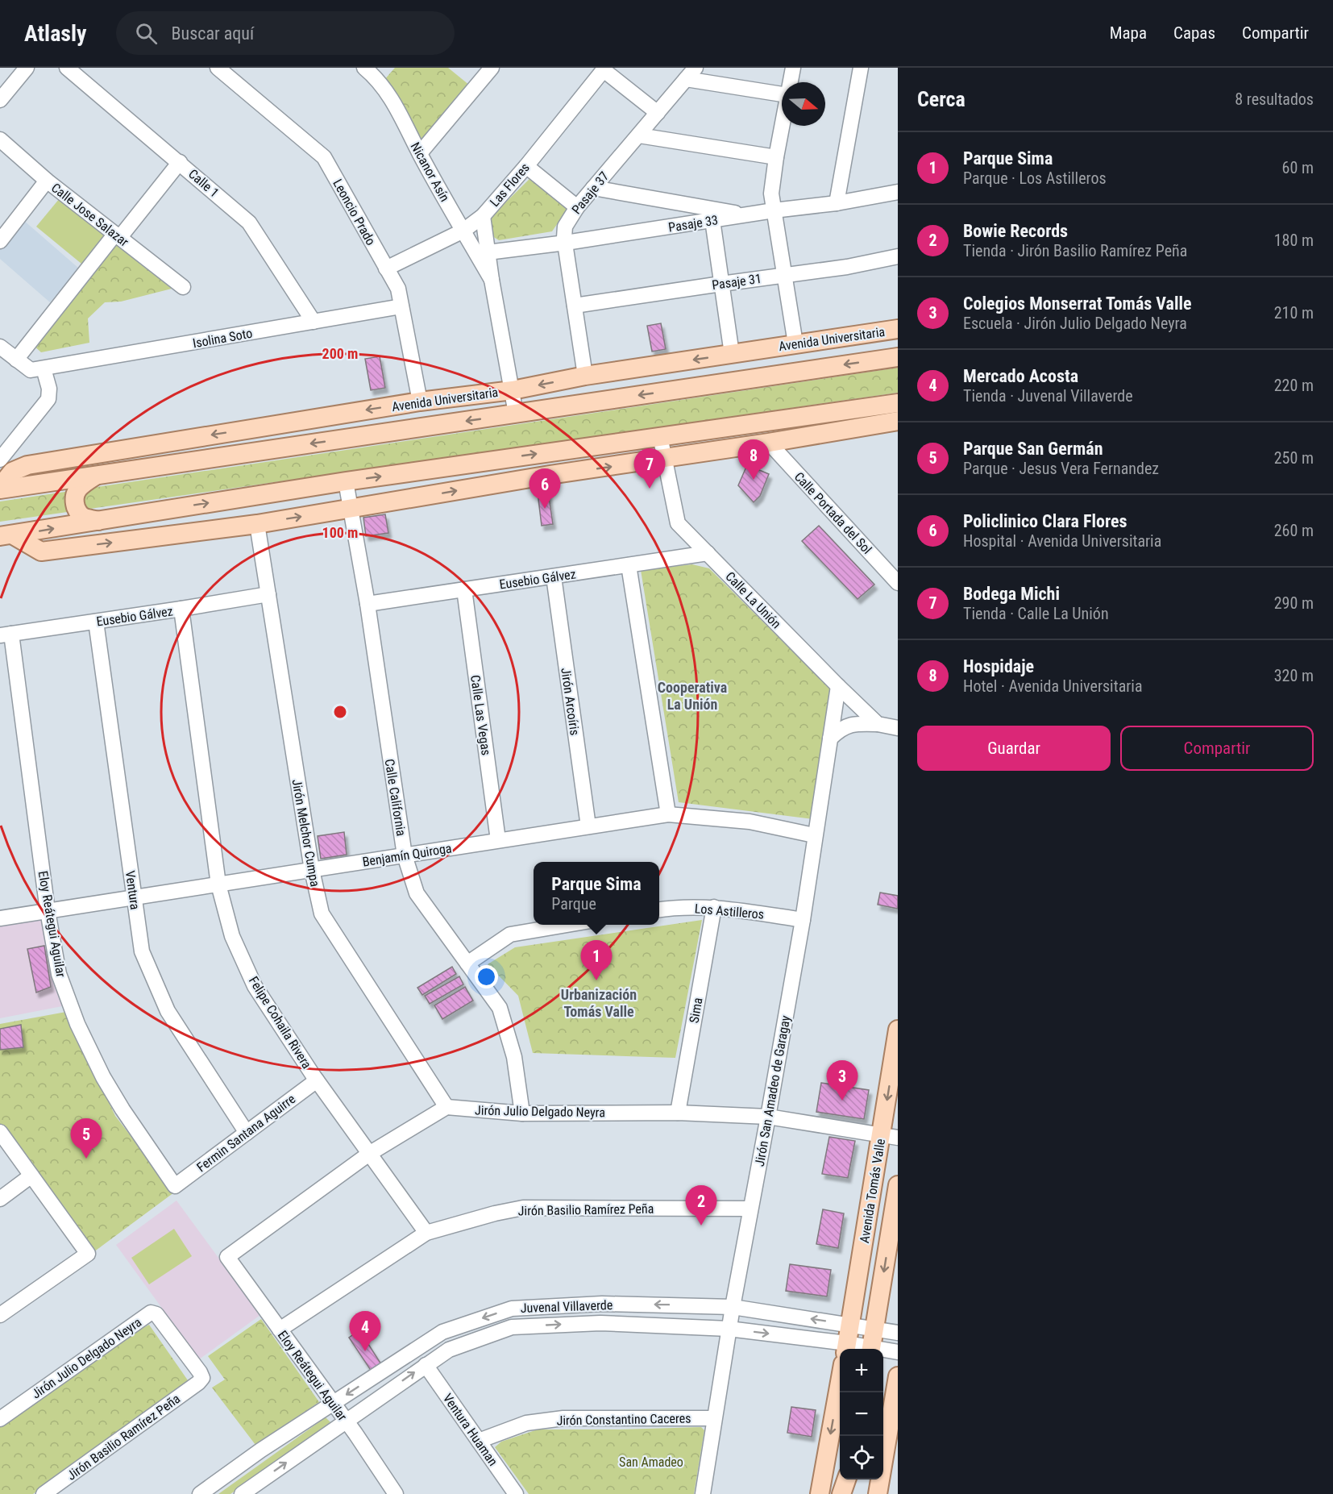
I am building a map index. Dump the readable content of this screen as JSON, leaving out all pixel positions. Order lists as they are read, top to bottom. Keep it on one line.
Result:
{"streets":{"main road":["Avenida Universitaria","Avenida Tomás Valle"],"street":["Nicanor Asín","Calle 1","Las Flores","Pasaje 37","Leoncio Prado","Calle Jose Salazar","Pasaje 33","Pasaje 31","Isolina Soto","Calle Portada del Sol","Eusebio Gálvez","Calle La Unión","Jirón Arcoíris","Calle Las Vegas","Calle California","Jirón Melchor Cumpa","Benjamín Quiroga","Ventura","Los Astilleros","Eloy Reátegui Aguilar","Sima","Felipe Cohaila Rivera","Jirón San Amadeo de Garagay","Jirón Julio Delgado Neyra","Fermin Santana Aguirre","Jirón Basilio Ramírez Peña","Juvenal Villaverde","Jirón Constantino Caceres","Ventura Huaman"]},"crossings":[["Nicanor Asín","Las Flores"],["Nicanor Asín","Pasaje 33"],["Nicanor Asín","Avenida Universitaria"],["Calle 1","Isolina Soto"],["Las Flores","Leoncio Prado"],["Pasaje 37","Pasaje 33"],["Pasaje 37","Pasaje 31"],["Pasaje 37","Avenida Universitaria"],["Leoncio Prado","Isolina Soto"],["Leoncio Prado","Avenida Universitaria"],["Eusebio Gálvez","Calle La Unión"],["Eusebio Gálvez","Jirón Arcoíris"],["Eusebio Gálvez","Calle Las Vegas"],["Eusebio Gálvez","Calle California"],["Eusebio Gálvez","Jirón Melchor Cumpa"],["Eusebio Gálvez","Ventura"],["Eusebio Gálvez","Eloy Reátegui Aguilar"],["Eusebio Gálvez","Felipe Cohaila Rivera"],["Calle La Unión","Jirón San Amadeo de Garagay"],["Jirón Arcoíris","Benjamín Quiroga"],["Calle Las Vegas","Benjamín Quiroga"],["Calle California","Benjamín Quiroga"],["Calle California","Jirón Julio Delgado Neyra"],["Jirón Melchor Cumpa","Benjamín Quiroga"],["Jirón Melchor Cumpa","Jirón Julio Delgado Neyra"],["Benjamín Quiroga","Ventura"],["Benjamín Quiroga","Eloy Reátegui Aguilar"],["Benjamín Quiroga","Felipe Cohaila Rivera"],["Benjamín Quiroga","Jirón San Amadeo de Garagay"],["Ventura","Fermin Santana Aguirre"],["Los Astilleros","Sima"],["Los Astilleros","Jirón San Amadeo de Garagay"],["Eloy Reátegui Aguilar","Felipe Cohaila Rivera"],["Eloy Reátegui Aguilar","Fermin Santana Aguirre"],["Eloy Reátegui Aguilar","Jirón Basilio Ramírez Peña"],["Eloy Reátegui Aguilar","Juvenal Villaverde"],["Sima","Jirón Julio Delgado Neyra"],["Felipe Cohaila Rivera","Fermin Santana Aguirre"],["Felipe Cohaila Rivera","Jirón Basilio Ramírez Peña"],["Jirón San Amadeo de Garagay","Jirón Julio Delgado Neyra"],["Jirón San Amadeo de Garagay","Jirón Basilio Ramírez Peña"],["Jirón San Amadeo de Garagay","Juvenal Villaverde"],["Jirón San Amadeo de Garagay","Jirón Constantino Caceres"],["Jirón Julio Delgado Neyra","Avenida Tomás Valle"],["Jirón Julio Delgado Neyra","Jirón Basilio Ramírez Peña"],["Avenida Tomás Valle","Juvenal Villaverde"],["Juvenal Villaverde","Ventura Huaman"],["Jirón Constantino Caceres","Ventura Huaman"]],"districts":["Cooperativa La Unión","Urbanización Tomás Valle"],"parks":["San Amadeo"],"north":"right","page":{"header":"Atlasly","search":"Buscar aquí","nav":["Mapa","Capas","Compartir"],"heading":["Cerca","8 resultados"],"list":[{"mark":"1","name":"Parque Sima","note":"Parque · Los Astilleros","value":"60 m"},{"mark":"2","name":"Bowie Records","note":"Tienda · Jirón Basilio Ramírez Peña","value":"180 m"},{"mark":"3","name":"Colegios Monserrat Tomás Valle","note":"Escuela · Jirón Julio Delgado Neyra","value":"210 m"},{"mark":"4","name":"Mercado Acosta","note":"Tienda · Juvenal Villaverde","value":"220 m"},{"mark":"5","name":"Parque San Germán","note":"Parque · Jesus Vera Fernandez","value":"250 m"},{"mark":"6","name":"Policlinico Clara Flores","note":"Hospital · Avenida Universitaria","value":"260 m"},{"mark":"7","name":"Bodega Michi","note":"Tienda · Calle La Unión","value":"290 m"},{"mark":"8","name":"Hospidaje","note":"Hotel · Avenida Universitaria","value":"320 m"}],"pins":["8","7","6","1","3","5","2","4"],"buttons":["Guardar","Compartir"],"popup":["Parque Sima","Parque"],"map_buttons":["+","−"]},"rings":["200 m","100 m"]}
